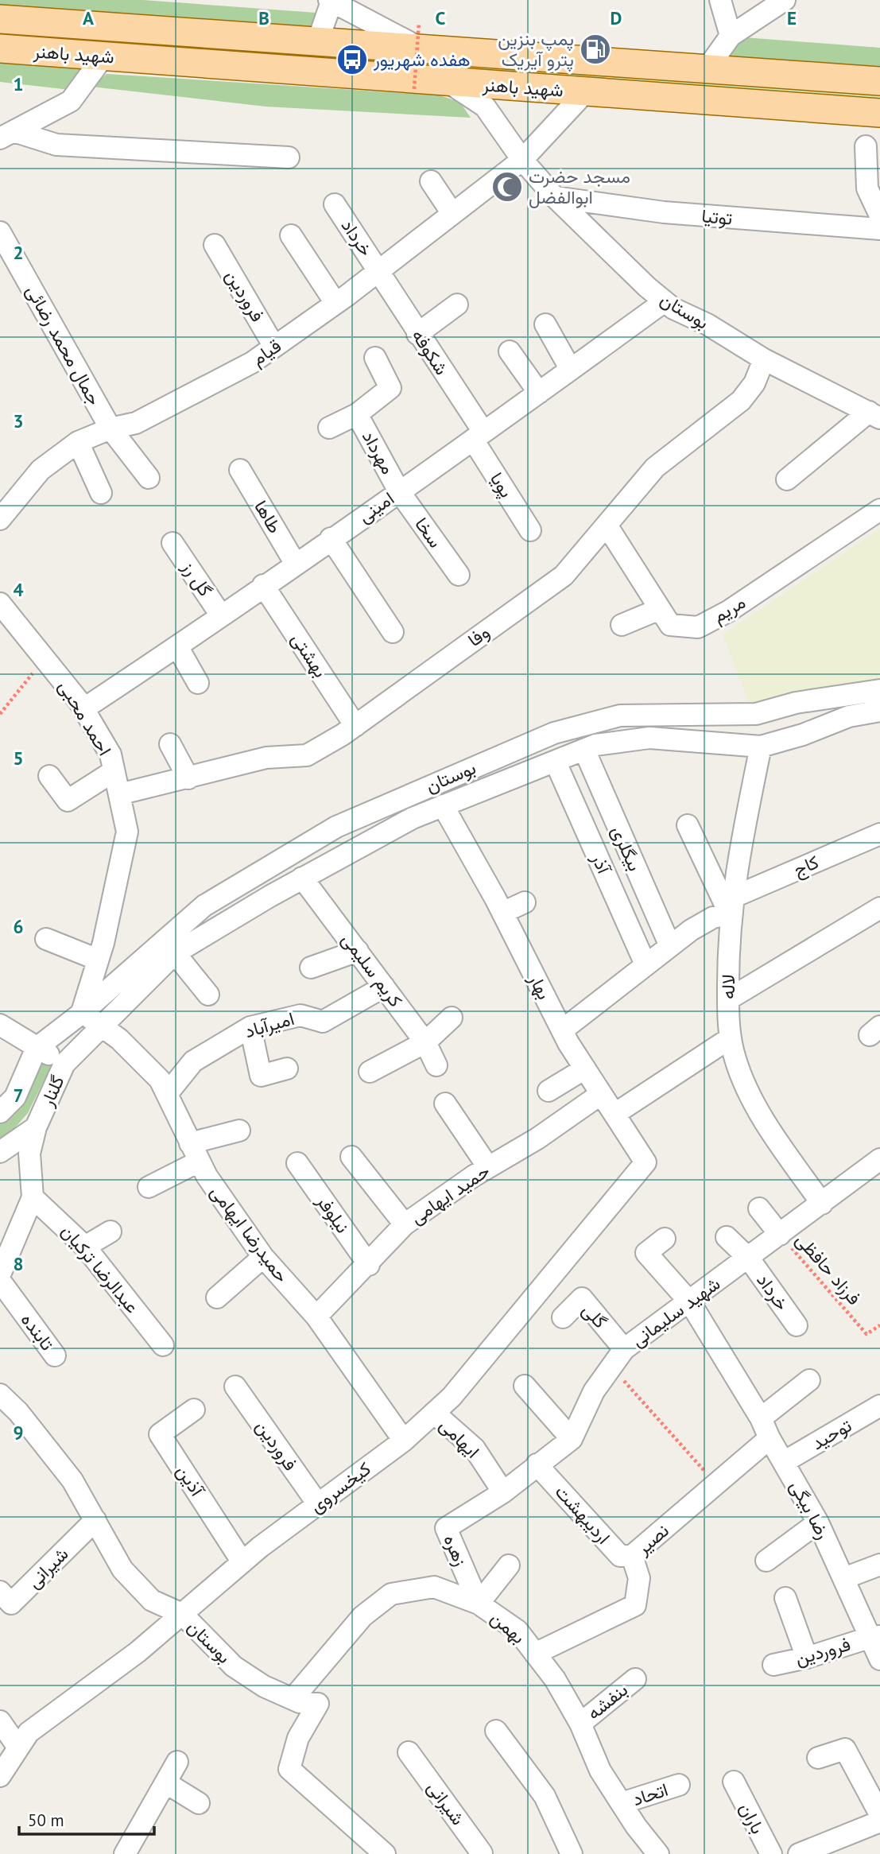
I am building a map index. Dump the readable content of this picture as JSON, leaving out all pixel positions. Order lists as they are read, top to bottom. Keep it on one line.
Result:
{"streets":{"main road":["شهید باهنر"],"street":["توتیا","خرداد","فروردین","بوستان","جمال محمد رضائی","قیام","شکوفه","مهرداد","پویا","امینی","طاها","سخا","گل رز","مریم","وفا","بهشتی","احمد محبی","بیگلری","آذر","کاج","کریم سلیمی","بهار","لاله","امیرآباد","گلنار","حمید ایهامی","نیلوفر","حمیدرضا ایهامی","عبدالرضا ترکیان","شهید سلیمانی","گلی","تابنده","توحید","ایهامی","آذین","کیخسروی","رضا بیگی","اردیبهشت","نصیر","زهره","شیرانی","بهمن","بنفشه","اتحاد","باران"],"path":["فرزاد حافظی"]},"crossings":[["شهید باهنر","قیام"],["توتیا","بوستان"],["خرداد","قیام"],["خرداد","شکوفه"],["خرداد","شهید سلیمانی"],["فروردین","قیام"],["فروردین","کیخسروی"],["فروردین","رضا بیگی"],["بوستان","قیام"],["بوستان","امینی"],["بوستان","وفا"],["بوستان","احمد محبی"],["بوستان","بیگلری"],["بوستان","آذر"],["بوستان","کریم سلیمی"],["بوستان","بهار"],["بوستان","لاله"],["بوستان","گلنار"],["بوستان","حمیدرضا ایهامی"],["بوستان","کیخسروی"],["بوستان","شیرانی"],["بوستان","بهمن"],["جمال محمد رضائی","قیام"],["قیام","شکوفه"],["شکوفه","پویا"],["شکوفه","امینی"],["مهرداد","امینی"],["مهرداد","سخا"],["پویا","امینی"],["امینی","طاها"],["امینی","سخا"],["امینی","گل رز"],["امینی","بهشتی"],["امینی","احمد محبی"],["مریم","وفا"],["وفا","بهشتی"],["وفا","احمد محبی"],["احمد محبی","گلنار"],["احمد محبی","حمیدرضا ایهامی"],["بیگلری","کاج"],["آذر","کاج"],["کاج","بهار"],["کاج","لاله"],["کریم سلیمی","امیرآباد"],["بهار","حمید ایهامی"],["بهار","کیخسروی"],["لاله","شهید سلیمانی"],["امیرآباد","حمیدرضا ایهامی"],["گلنار","حمیدرضا ایهامی"],["حمید ایهامی","نیلوفر"],["حمید ایهامی","حمیدرضا ایهامی"],["حمیدرضا ایهامی","کیخسروی"],["فرزاد حافظی","شهید سلیمانی"],["شهید سلیمانی","گلی"],["شهید سلیمانی","ایهامی"],["شهید سلیمانی","رضا بیگی"],["شهید سلیمانی","اردیبهشت"],["شهید سلیمانی","زهره"],["توحید","رضا بیگی"],["ایهامی","کیخسروی"],["ایهامی","زهره"],["آذین","کیخسروی"],["رضا بیگی","نصیر"],["اردیبهشت","نصیر"],["نصیر","بهمن"],["زهره","بهمن"],["بهمن","بنفشه"],["بهمن","اتحاد"]],"places":{"fuel station":["پمپ بنزین پترو آیریک"],"bus stop":["هفده شهریور"],"mosque":["مسجد حضرت ابوالفضل"]},"scale_bar":"50 m","grid":{"columns":["A","B","C","D","E"],"rows":["1","2","3","4","5","6","7","8","9"]}}
